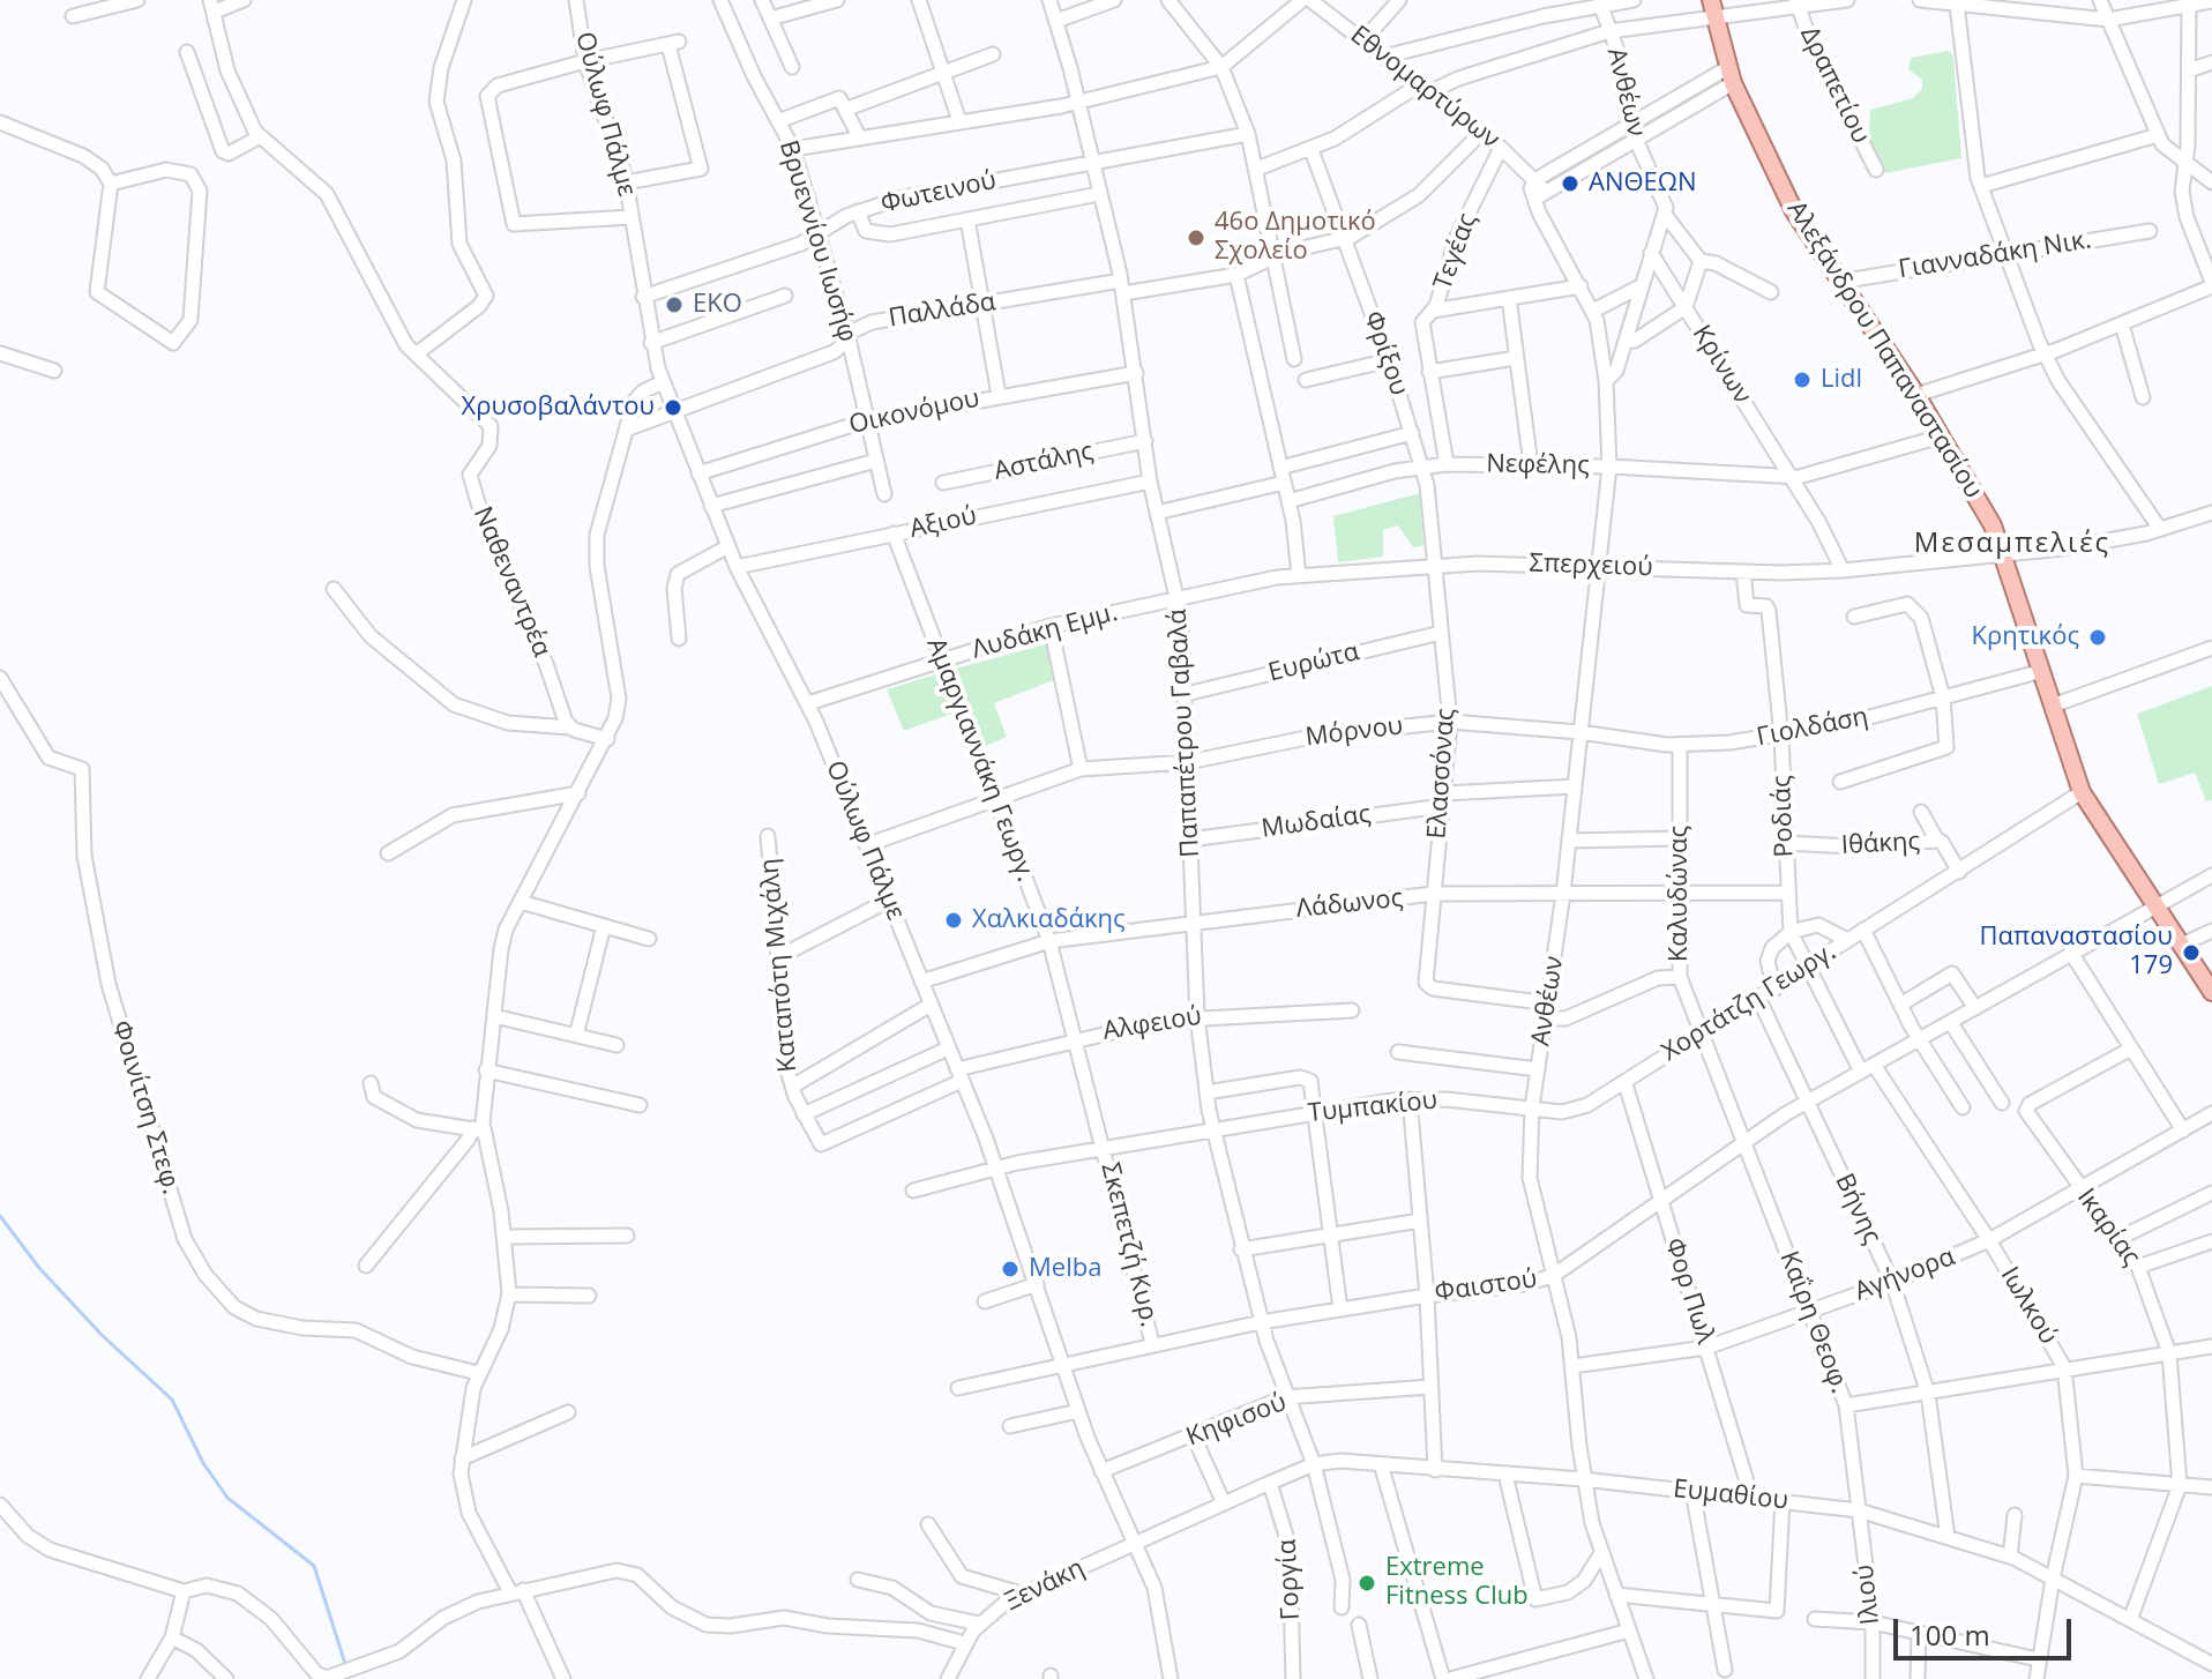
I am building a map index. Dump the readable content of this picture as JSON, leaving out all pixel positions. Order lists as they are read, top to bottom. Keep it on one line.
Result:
{"streets":{"main road":["Αλεξάνδρου Παπαναστασίου"],"street":["Δραπετίου","Εθνομαρτύρων","Ανθέων","Ούλωφ Πάλμε","Φωτεινού","Βρυεννίου Ιωσήφ","Τεγέας","Γιανναδάκη Νικ.","Παλλάδα","Φρίξου","Κρίνων","Οικονόμου","Αστάλης","Νεφέλης","Αξιού","Σπερχειού","Ναθεναντρέα","Λυδάκη Εμμ.","Ευρώτα","Γιολδάση","Μόρνου","Παπαπέτρου Γαβαλά","Αμαργιαννάκη Γεωργ.","Ελασσόνας","Ροδιάς","Μωδαίας","Ιθάκης","Καλυδώνας","Λάδωνος","Καταπότη Μιχάλη","Χορτάτζη Γεωργ.","Αλφειού","Φοινίτση Στεφ.","Τυμπακίου","Βήνης","Ικαρίας","Σκεπετζή Κυρ.","Αγήνορα","Φαιστού","Φορ Πωλ","Ιωλκού","Καΐρη Θεοφ.","Κηφισού","Ευμαθίου","Γοργία","Ξενάκη","Ιλιού"]},"crossings":[["Εθνομαρτύρων","Ανθέων"],["Εθνομαρτύρων","Τεγέας"],["Εθνομαρτύρων","Παλλάδα"],["Ανθέων","Νεφέλης"],["Ανθέων","Σπερχειού"],["Ανθέων","Γιολδάση"],["Ανθέων","Μόρνου"],["Ανθέων","Ελασσόνας"],["Ανθέων","Μωδαίας"],["Ανθέων","Λάδωνος"],["Ανθέων","Χορτάτζη Γεωργ."],["Ανθέων","Τυμπακίου"],["Ανθέων","Αγήνορα"],["Ανθέων","Φαιστού"],["Ανθέων","Ευμαθίου"],["Ούλωφ Πάλμε","Φωτεινού"],["Ούλωφ Πάλμε","Παλλάδα"],["Ούλωφ Πάλμε","Οικονόμου"],["Ούλωφ Πάλμε","Αξιού"],["Ούλωφ Πάλμε","Λυδάκη Εμμ."],["Ούλωφ Πάλμε","Μόρνου"],["Ούλωφ Πάλμε","Λάδωνος"],["Ούλωφ Πάλμε","Αλφειού"],["Ούλωφ Πάλμε","Τυμπακίου"],["Ούλωφ Πάλμε","Φαιστού"],["Ούλωφ Πάλμε","Κηφισού"],["Ούλωφ Πάλμε","Ευμαθίου"],["Ούλωφ Πάλμε","Ξενάκη"],["Φωτεινού","Βρυεννίου Ιωσήφ"],["Φωτεινού","Παπαπέτρου Γαβαλά"],["Βρυεννίου Ιωσήφ","Παλλάδα"],["Βρυεννίου Ιωσήφ","Οικονόμου"],["Τεγέας","Νεφέλης"],["Γιανναδάκη Νικ.","Αλεξάνδρου Παπαναστασίου"],["Παλλάδα","Φρίξου"],["Παλλάδα","Παπαπέτρου Γαβαλά"],["Αλεξάνδρου Παπαναστασίου","Νεφέλης"],["Αλεξάνδρου Παπαναστασίου","Σπερχειού"],["Αλεξάνδρου Παπαναστασίου","Γιολδάση"],["Αλεξάνδρου Παπαναστασίου","Χορτάτζη Γεωργ."],["Αλεξάνδρου Παπαναστασίου","Φαιστού"],["Φρίξου","Νεφέλης"],["Φρίξου","Σπερχειού"],["Φρίξου","Ελασσόνας"],["Κρίνων","Νεφέλης"],["Οικονόμου","Παπαπέτρου Γαβαλά"],["Αστάλης","Παπαπέτρου Γαβαλά"],["Αξιού","Παπαπέτρου Γαβαλά"],["Αξιού","Αμαργιαννάκη Γεωργ."],["Σπερχειού","Λυδάκη Εμμ."],["Σπερχειού","Παπαπέτρου Γαβαλά"],["Σπερχειού","Ελασσόνας"],["Σπερχειού","Ροδιάς"],["Λυδάκη Εμμ.","Παπαπέτρου Γαβαλά"],["Λυδάκη Εμμ.","Αμαργιαννάκη Γεωργ."],["Ευρώτα","Παπαπέτρου Γαβαλά"],["Ευρώτα","Ελασσόνας"],["Γιολδάση","Μόρνου"],["Γιολδάση","Ροδιάς"],["Γιολδάση","Καλυδώνας"],["Μόρνου","Παπαπέτρου Γαβαλά"],["Μόρνου","Αμαργιαννάκη Γεωργ."],["Μόρνου","Ελασσόνας"],["Παπαπέτρου Γαβαλά","Μωδαίας"],["Παπαπέτρου Γαβαλά","Λάδωνος"],["Παπαπέτρου Γαβαλά","Αλφειού"],["Παπαπέτρου Γαβαλά","Τυμπακίου"],["Παπαπέτρου Γαβαλά","Φαιστού"],["Παπαπέτρου Γαβαλά","Κηφισού"],["Παπαπέτρου Γαβαλά","Ευμαθίου"],["Αμαργιαννάκη Γεωργ.","Λάδωνος"],["Αμαργιαννάκη Γεωργ.","Αλφειού"],["Αμαργιαννάκη Γεωργ.","Τυμπακίου"],["Αμαργιαννάκη Γεωργ.","Σκεπετζή Κυρ."],["Ελασσόνας","Μωδαίας"],["Ελασσόνας","Λάδωνος"],["Ροδιάς","Ιθάκης"],["Ροδιάς","Λάδωνος"],["Ροδιάς","Χορτάτζη Γεωργ."],["Ροδιάς","Ιωλκού"],["Ιθάκης","Χορτάτζη Γεωργ."],["Καλυδώνας","Λάδωνος"],["Καλυδώνας","Χορτάτζη Γεωργ."],["Καλυδώνας","Φαιστού"],["Καλυδώνας","Καΐρη Θεοφ."],["Καταπότη Μιχάλη","Αλφειού"],["Χορτάτζη Γεωργ.","Τυμπακίου"],["Χορτάτζη Γεωργ.","Βήνης"],["Χορτάτζη Γεωργ.","Φορ Πωλ"],["Χορτάτζη Γεωργ.","Ιωλκού"],["Τυμπακίου","Σκεπετζή Κυρ."],["Βήνης","Αγήνορα"],["Βήνης","Φαιστού"],["Βήνης","Ευμαθίου"],["Ικαρίας","Αγήνορα"],["Σκεπετζή Κυρ.","Φαιστού"],["Αγήνορα","Φορ Πωλ"],["Αγήνορα","Ιωλκού"],["Αγήνορα","Καΐρη Θεοφ."],["Φαιστού","Φορ Πωλ"],["Φαιστού","Ιωλκού"],["Φαιστού","Καΐρη Θεοφ."],["Φορ Πωλ","Ευμαθίου"],["Ιωλκού","Ευμαθίου"],["Καΐρη Θεοφ.","Ευμαθίου"],["Καΐρη Θεοφ.","Ιλιού"],["Ευμαθίου","Γοργία"],["Ευμαθίου","Ξενάκη"],["Ευμαθίου","Ιλιού"]],"districts":["Μεσαμπελιές"],"places":["ΑΝΘΕΩΝ","46ο Δημοτικό Σχολείο","EKO","Lidl","Χρυσοβαλάντου","Κρητικός","Χαλκιαδάκης","Παπαναστασίου 179","Melba","Extreme Fitness Club"],"scale_bar":"100 m"}
